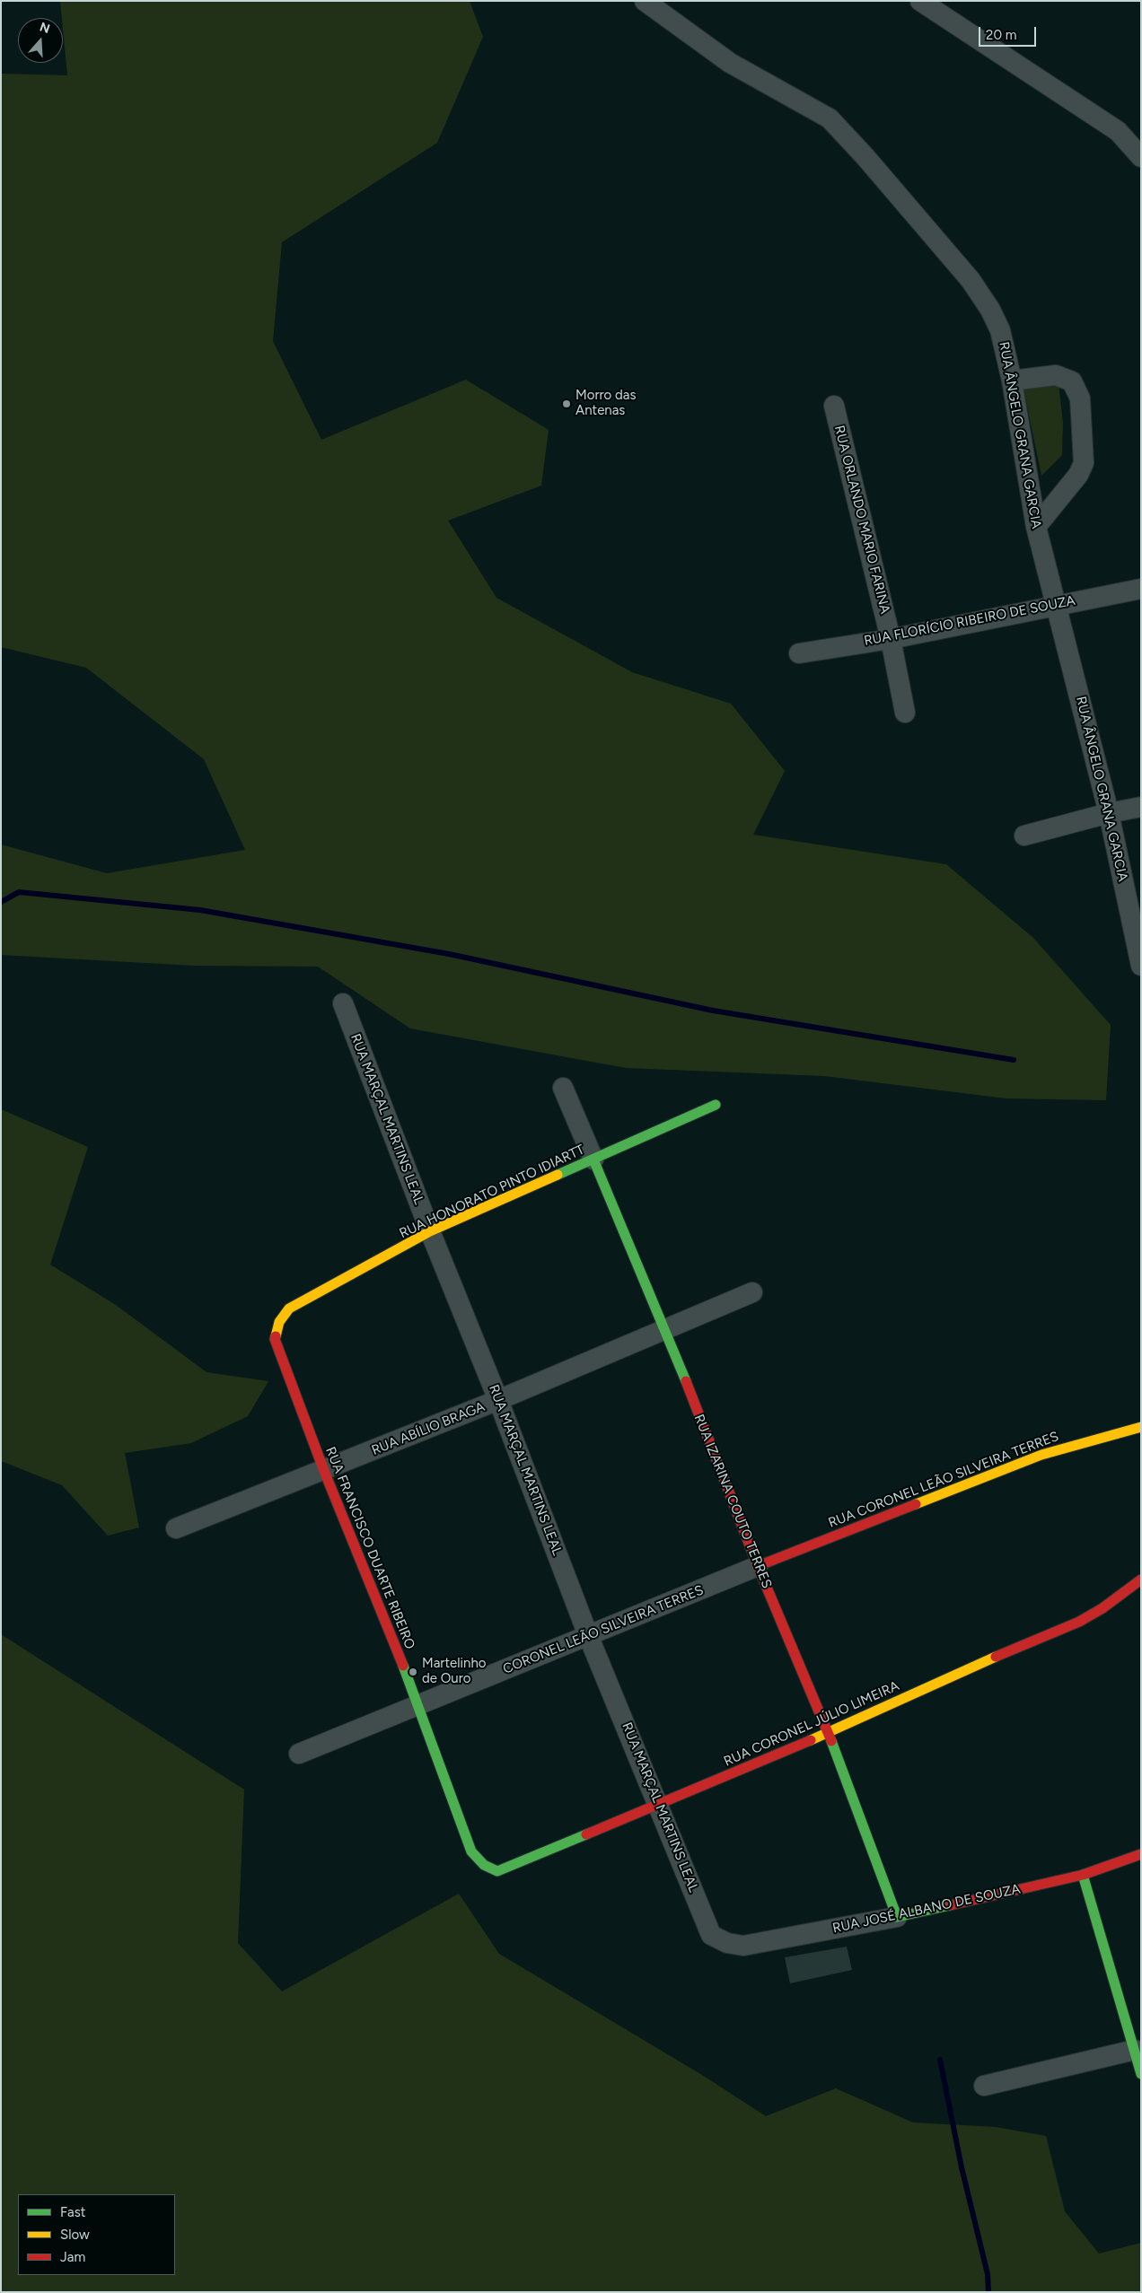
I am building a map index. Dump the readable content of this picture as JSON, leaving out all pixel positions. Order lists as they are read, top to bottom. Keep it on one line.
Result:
{"streets":{"street":["RUA ÂNGELO GRANA GARCIA","RUA ORLANDO MARIO FARINA","RUA FLORÍCIO RIBEIRO DE SOUZA","RUA MARÇAL MARTINS LEAL","RUA HONORATO PINTO IDIARTT","RUA ABÍLIO BRAGA","RUA CORONEL LEÃO SILVEIRA TERRES","RUA IZARINA COUTO TERRES","RUA FRANCISCO DUARTE RIBEIRO","CORONEL LEÃO SILVEIRA TERRES","RUA CORONEL JÚLIO LIMEIRA","RUA JOSÉ ALBANO DE SOUZA"]},"crossings":[["RUA ÂNGELO GRANA GARCIA","RUA FLORÍCIO RIBEIRO DE SOUZA"],["RUA ORLANDO MARIO FARINA","RUA FLORÍCIO RIBEIRO DE SOUZA"],["RUA MARÇAL MARTINS LEAL","RUA HONORATO PINTO IDIARTT"],["RUA MARÇAL MARTINS LEAL","RUA ABÍLIO BRAGA"],["RUA MARÇAL MARTINS LEAL","CORONEL LEÃO SILVEIRA TERRES"],["RUA MARÇAL MARTINS LEAL","RUA CORONEL JÚLIO LIMEIRA"],["RUA MARÇAL MARTINS LEAL","RUA JOSÉ ALBANO DE SOUZA"],["RUA HONORATO PINTO IDIARTT","RUA IZARINA COUTO TERRES"],["RUA HONORATO PINTO IDIARTT","RUA FRANCISCO DUARTE RIBEIRO"],["RUA ABÍLIO BRAGA","RUA IZARINA COUTO TERRES"],["RUA ABÍLIO BRAGA","RUA FRANCISCO DUARTE RIBEIRO"],["RUA CORONEL LEÃO SILVEIRA TERRES","RUA IZARINA COUTO TERRES"],["RUA CORONEL LEÃO SILVEIRA TERRES","CORONEL LEÃO SILVEIRA TERRES"],["RUA IZARINA COUTO TERRES","CORONEL LEÃO SILVEIRA TERRES"],["RUA IZARINA COUTO TERRES","RUA CORONEL JÚLIO LIMEIRA"],["RUA IZARINA COUTO TERRES","RUA JOSÉ ALBANO DE SOUZA"],["RUA FRANCISCO DUARTE RIBEIRO","CORONEL LEÃO SILVEIRA TERRES"],["RUA FRANCISCO DUARTE RIBEIRO","RUA CORONEL JÚLIO LIMEIRA"]],"places":["Morro das Antenas","Martelinho de Ouro"],"legend":["Fast","Slow","Jam"],"scale_bar":"20 m","north":"top"}
